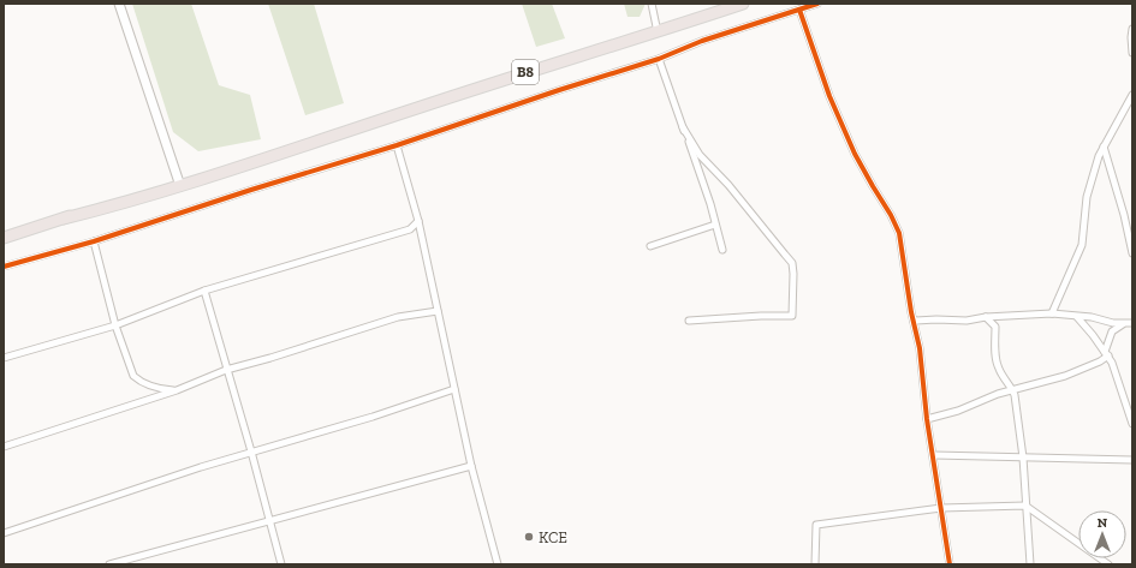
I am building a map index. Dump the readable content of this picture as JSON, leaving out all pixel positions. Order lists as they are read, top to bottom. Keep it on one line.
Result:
{"streets":{"highway":["B8"]},"places":["KCE"],"north":"top"}
